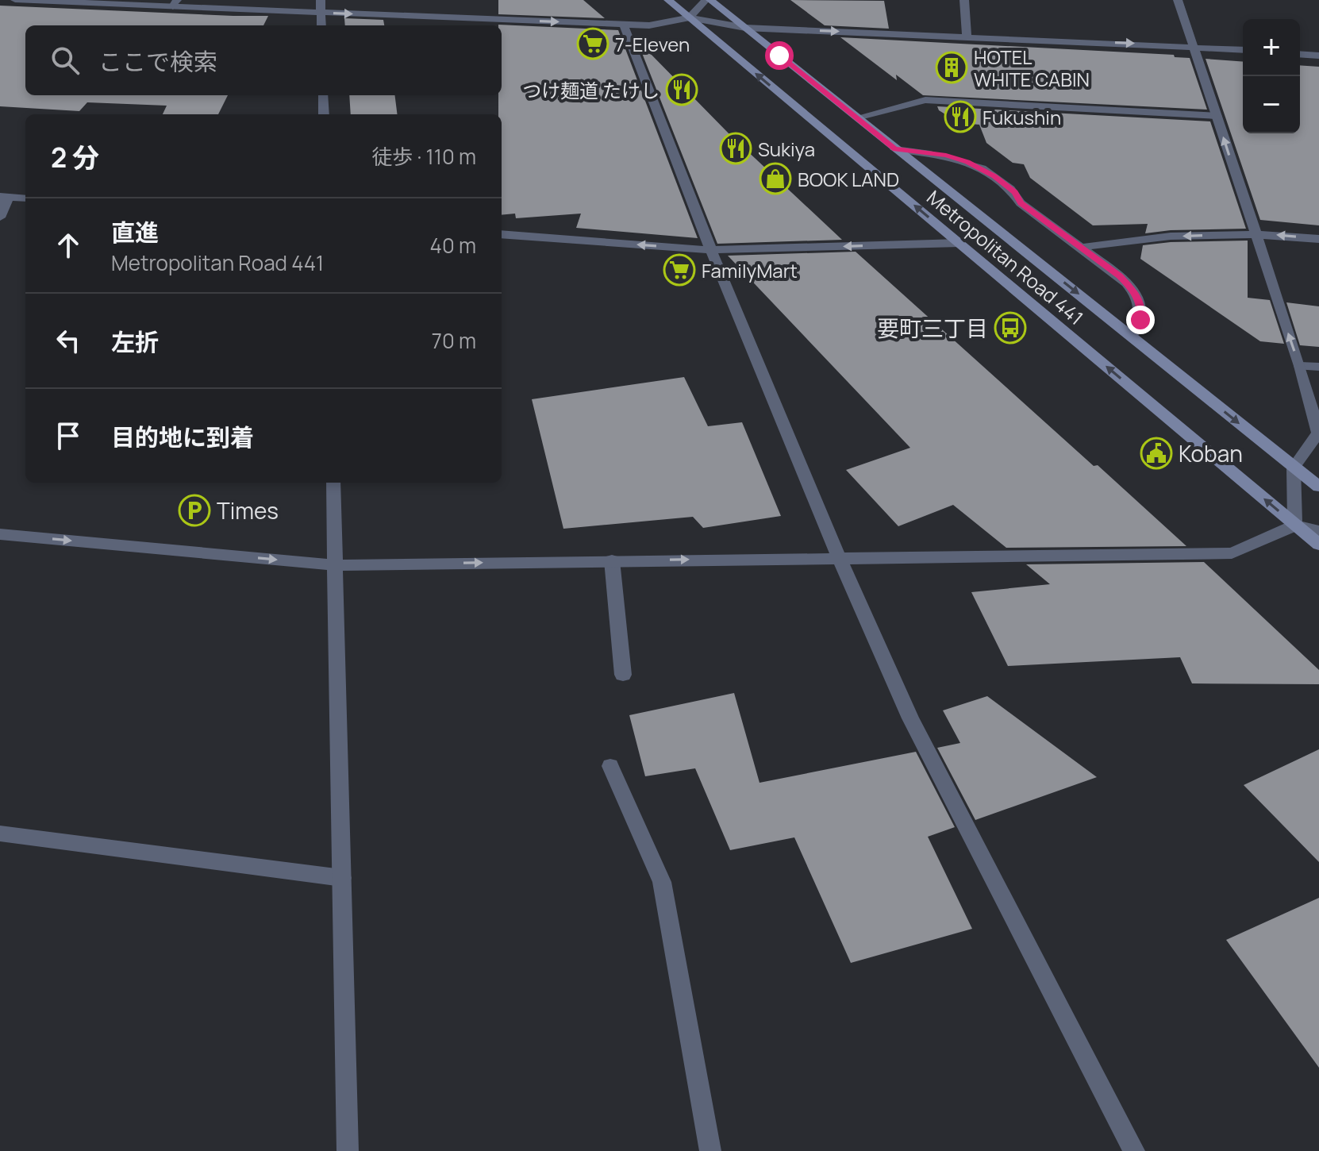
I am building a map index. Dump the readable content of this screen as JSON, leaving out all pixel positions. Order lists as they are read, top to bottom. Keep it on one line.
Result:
{"streets":{"main road":["Metropolitan Road 441"]},"places":{"supermarket":["7-Eleven","FamilyMart"],"building":["HOTEL WHITE CABIN"],"restaurant":["つけ麺道 たけし","Fukushin","Sukiya"],"shop":["BOOK LAND"],"bus stop":["要町三丁目"],"public building":["Koban"],"parking":["Times"]},"page":{"map_buttons":["+","−"],"search":"ここで検索","heading":["2 分","徒歩 · 110 m"],"list":[["直進","Metropolitan Road 441","40 m"],["左折","70 m"],"目的地に到着"]}}
